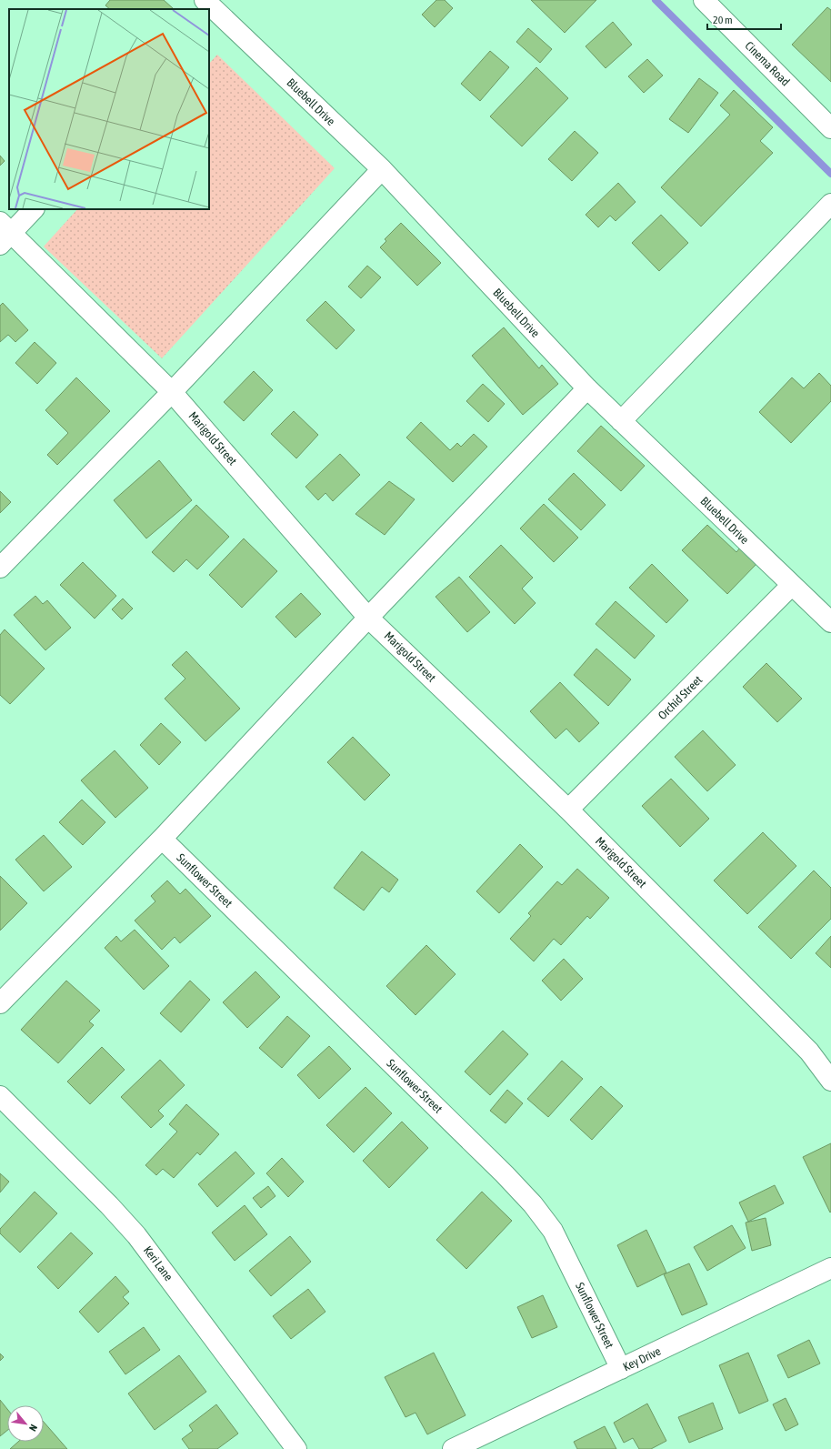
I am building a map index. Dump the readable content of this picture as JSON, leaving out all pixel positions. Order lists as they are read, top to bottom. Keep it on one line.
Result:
{"streets":{"street":["Cinema Road","Bluebell Drive","Marigold Street","Orchid Street","Sunflower Street","Keri Lane","Key Drive"]},"crossings":[["Bluebell Drive","Orchid Street"],["Marigold Street","Orchid Street"],["Sunflower Street","Key Drive"]],"scale_bar":"20 m","north":"bottom right"}
